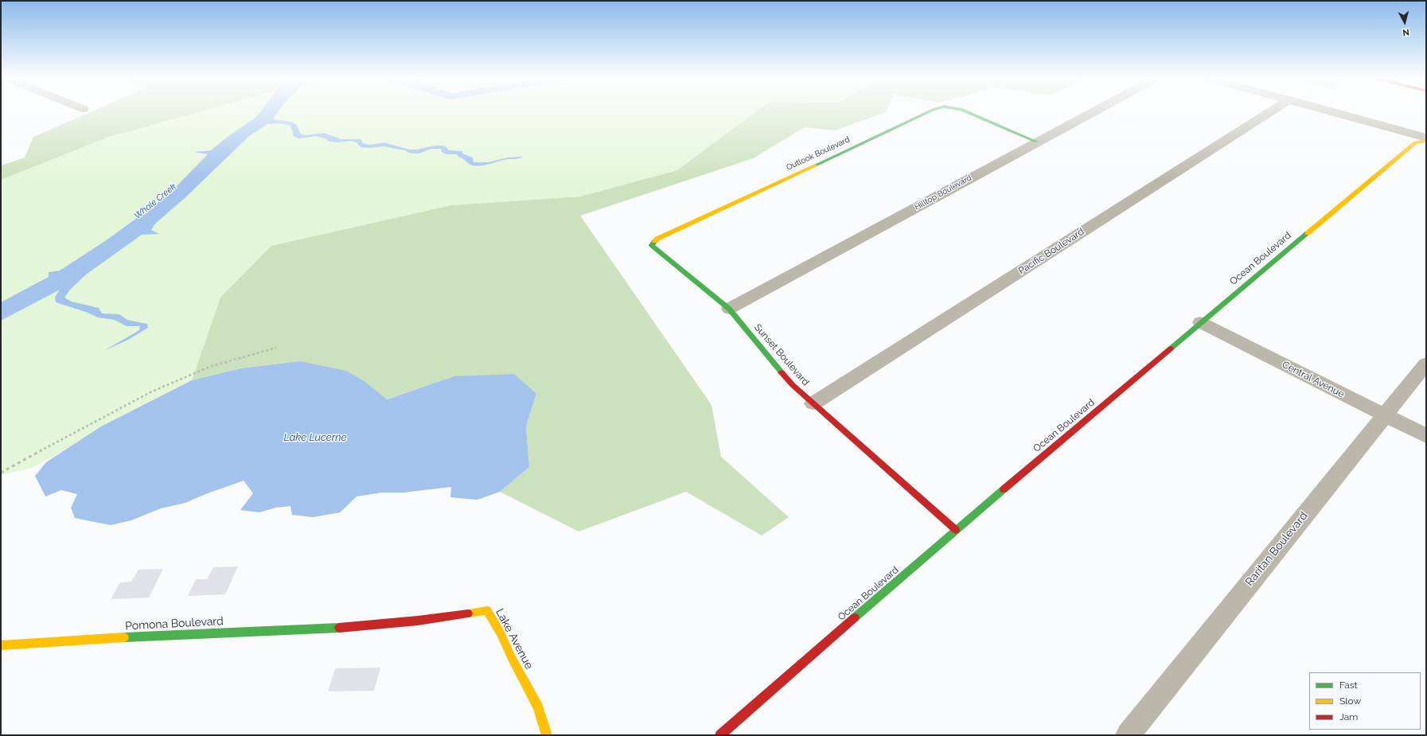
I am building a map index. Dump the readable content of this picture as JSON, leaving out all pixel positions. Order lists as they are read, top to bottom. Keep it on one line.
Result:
{"streets":{"main road":["Outlook Boulevard","Ocean Boulevard","Sunset Boulevard","Pomona Boulevard","Lake Avenue"],"street":["Hilltop Boulevard","Pacific Boulevard","Central Avenue","Raritan Boulevard"]},"crossings":[["Outlook Boulevard","Hilltop Boulevard"],["Outlook Boulevard","Sunset Boulevard"],["Hilltop Boulevard","Sunset Boulevard"],["Pacific Boulevard","Sunset Boulevard"],["Ocean Boulevard","Sunset Boulevard"],["Ocean Boulevard","Central Avenue"],["Central Avenue","Raritan Boulevard"],["Pomona Boulevard","Lake Avenue"]],"water":["Whale Creek","Lake Lucerne"],"legend":["Fast","Slow","Jam"],"north":"bottom"}
